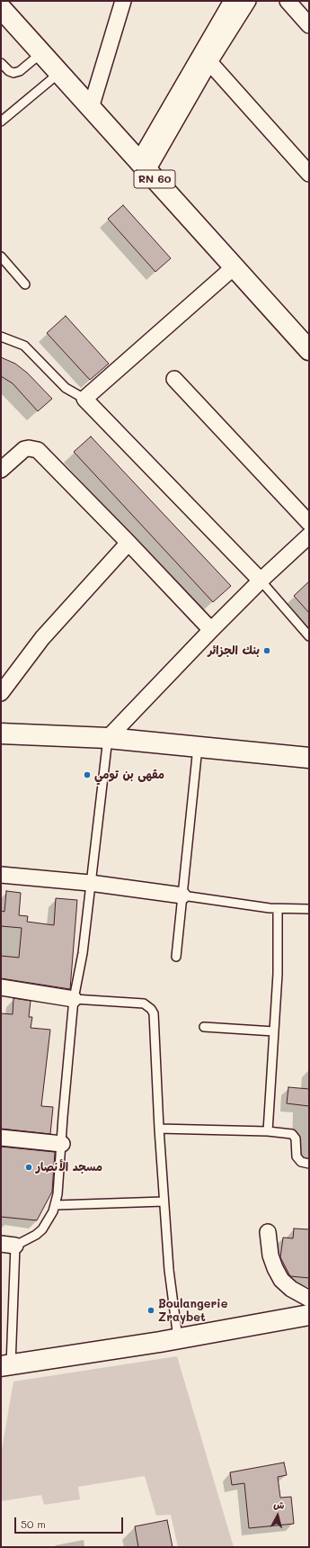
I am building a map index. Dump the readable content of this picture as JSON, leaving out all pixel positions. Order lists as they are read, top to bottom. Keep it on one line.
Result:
{"streets":{"street":["RN 60"]},"places":["بنك الجزائر","مقهى بن تومي","مسجد الأنصار","Boulangerie Zraybet"],"scale_bar":"50 m","north":"top"}
